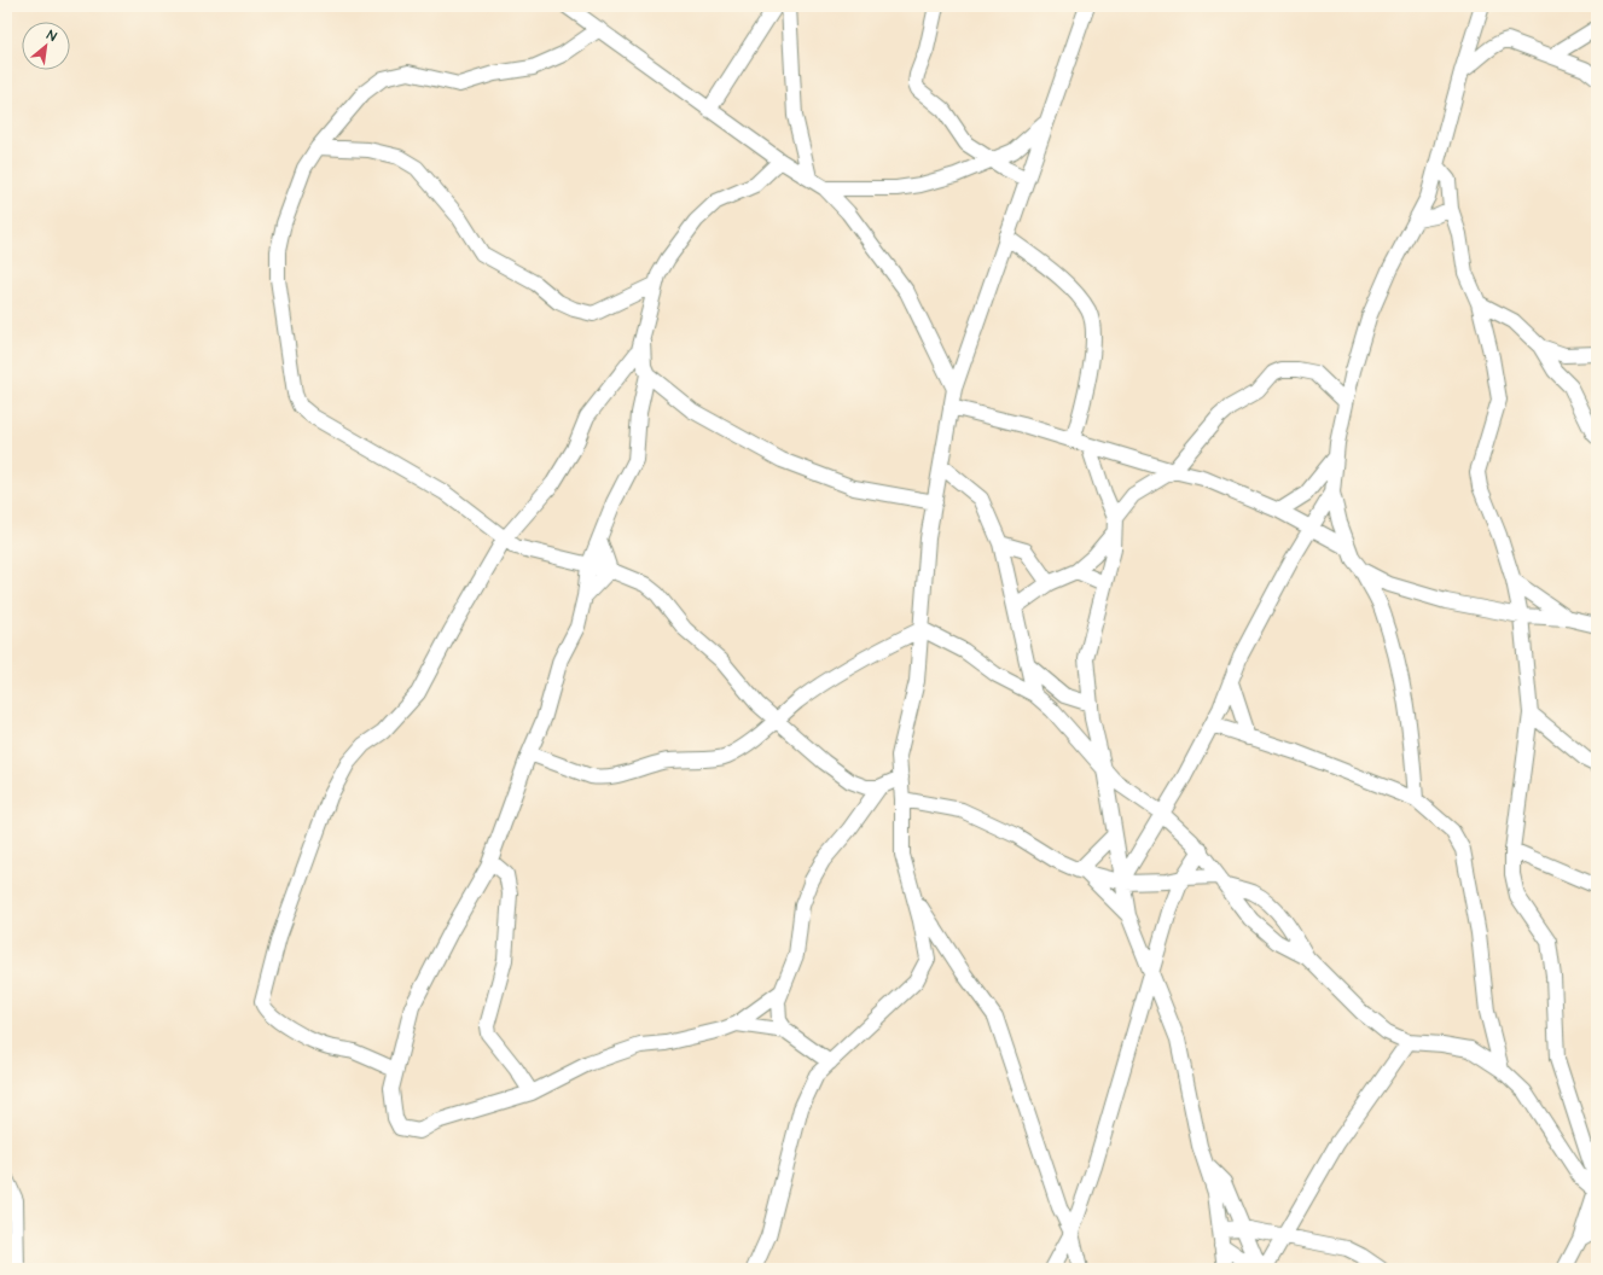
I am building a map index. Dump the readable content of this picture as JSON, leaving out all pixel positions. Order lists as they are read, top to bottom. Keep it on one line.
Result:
{"north":"top right"}
